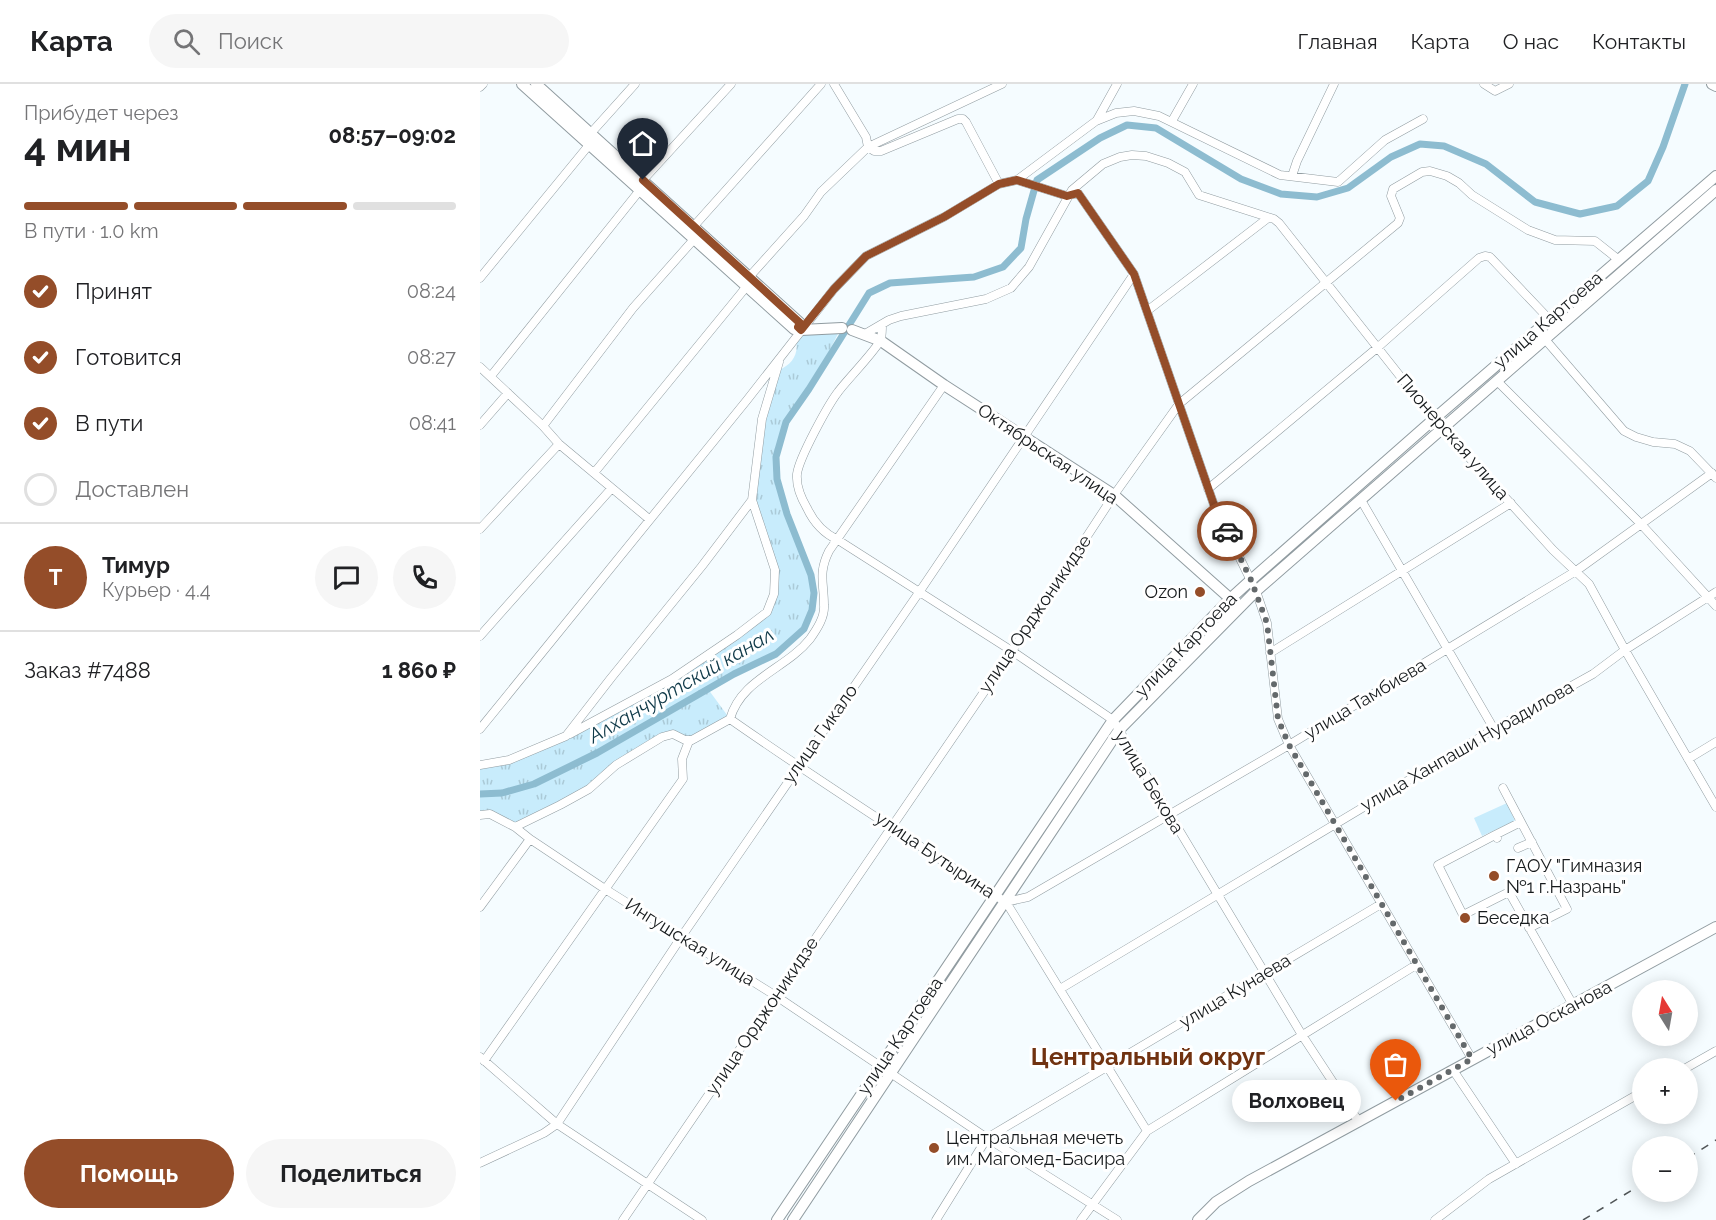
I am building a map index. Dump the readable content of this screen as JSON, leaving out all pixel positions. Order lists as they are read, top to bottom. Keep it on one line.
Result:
{"streets":{"main road":["улица Картоева","Октябрьская улица","улица Осканова"],"street":["Пионерская улица","улица Орджоникидзе","улица Тамбиева","улица Гикало","улица Ханпаши Нурадилова","улица Бекова","улица Бутырина","Ингушская улица","улица Кунаева"]},"crossings":[["улица Картоева","Пионерская улица"],["улица Картоева","Октябрьская улица"],["улица Картоева","улица Орджоникидзе"],["улица Картоева","улица Тамбиева"],["улица Картоева","улица Бекова"],["улица Картоева","улица Бутырина"],["улица Картоева","Ингушская улица"],["Пионерская улица","улица Орджоникидзе"],["Пионерская улица","улица Тамбиева"],["Пионерская улица","улица Ханпаши Нурадилова"],["Октябрьская улица","улица Орджоникидзе"],["Октябрьская улица","улица Гикало"],["Октябрьская улица","улица Бекова"],["улица Орджоникидзе","улица Бекова"],["улица Орджоникидзе","улица Бутырина"],["улица Орджоникидзе","Ингушская улица"],["улица Тамбиева","улица Бекова"],["улица Тамбиева","улица Бутырина"],["улица Гикало","улица Бекова"],["улица Гикало","улица Бутырина"],["улица Гикало","Ингушская улица"],["улица Ханпаши Нурадилова","улица Бекова"],["улица Ханпаши Нурадилова","улица Бутырина"],["улица Бекова","улица Кунаева"],["улица Бекова","улица Осканова"],["улица Бутырина","улица Кунаева"],["Ингушская улица","улица Кунаева"]],"districts":["Центральный округ"],"water":["Алханчуртский канал"],"places":["Ozon","ГАОУ \"Гимназия №1 г.Назрань\"","Беседка","Волховец","Центральная мечеть им. Магомед-Басира"],"north":"top","page":{"header":"Карта","search":"Поиск","nav":["Главная","Карта","О нас","Контакты"],"heading":["4 мин","Прибудет через","08:57–09:02"],"panel":["Тимур","Курьер · 4.4","Заказ #7488","1 860 ₽"],"bar":"В пути · 1.0 km","list":[["Принят","08:24"],["Готовится","08:27"],["В пути","08:41"],"Доставлен"],"round":"Т","map_buttons":["+","−"],"bubble":"Волховец","buttons":["Помощь","Поделиться"]}}
